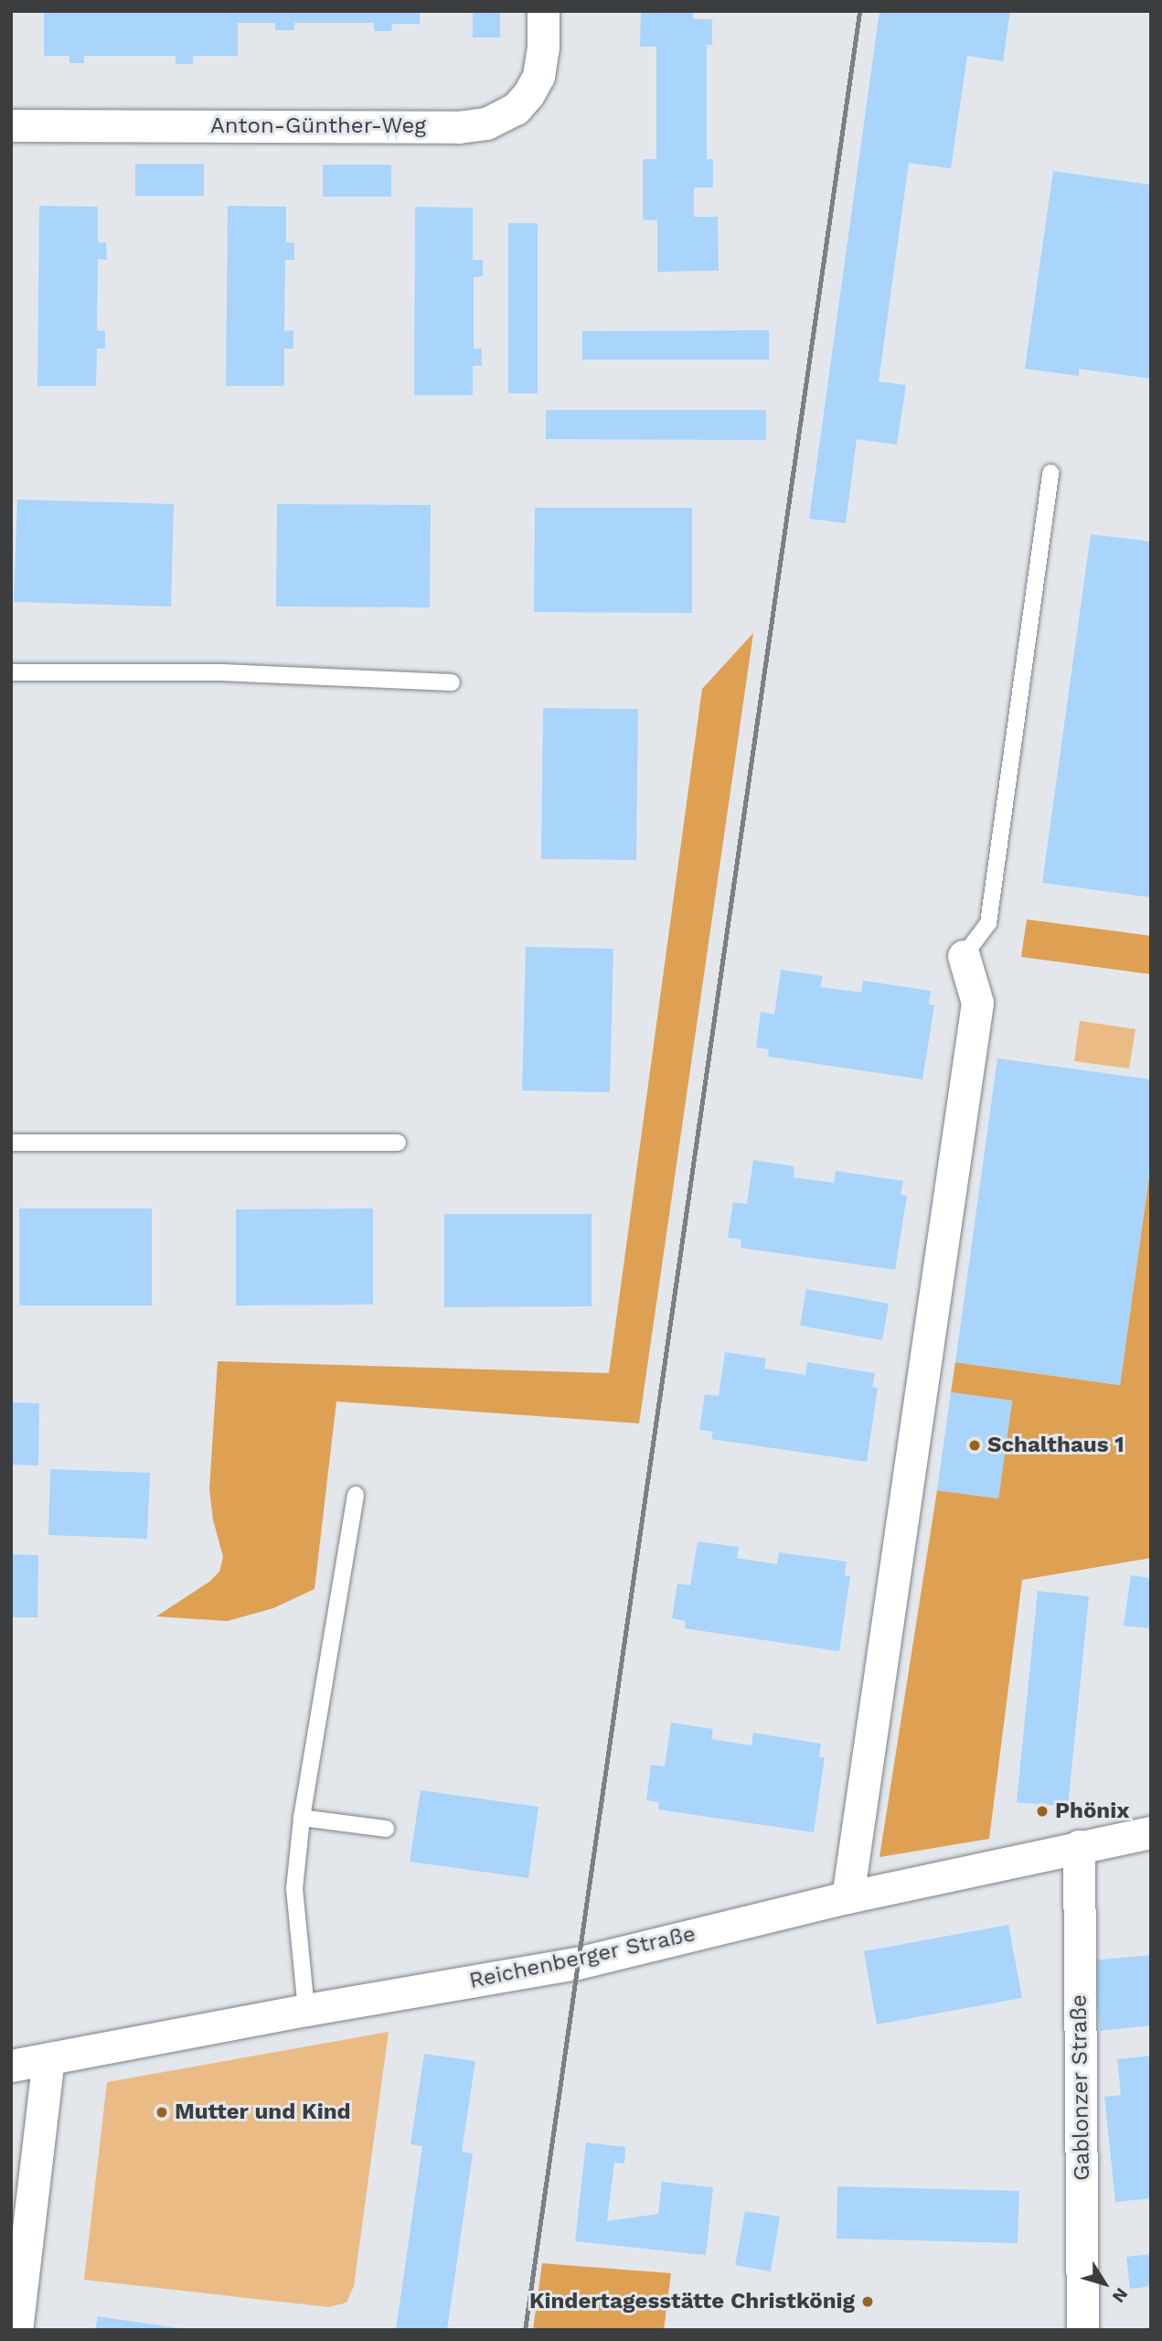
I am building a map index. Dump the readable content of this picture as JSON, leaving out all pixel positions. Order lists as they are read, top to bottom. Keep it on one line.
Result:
{"streets":{"street":["Anton-Günther-Weg","Reichenberger Straße","Gablonzer Straße"]},"crossings":[["Reichenberger Straße","Gablonzer Straße"]],"places":["Schalthaus 1","Phönix","Mutter und Kind","Kindertagesstätte Christkönig"],"north":"bottom right"}
